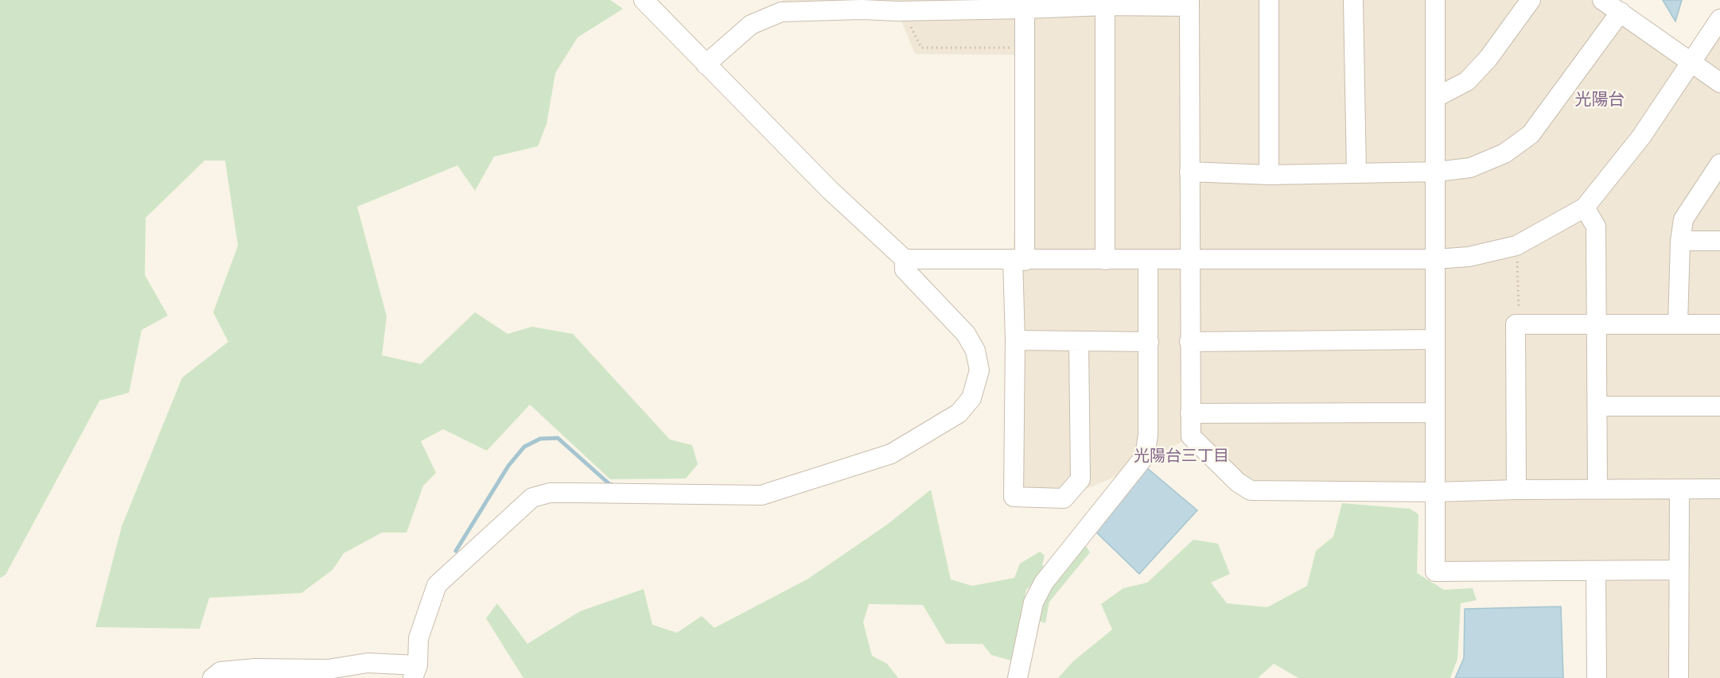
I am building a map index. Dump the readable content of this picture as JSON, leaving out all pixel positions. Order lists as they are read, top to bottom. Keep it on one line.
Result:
{"districts":["光陽台","光陽台三丁目"]}
